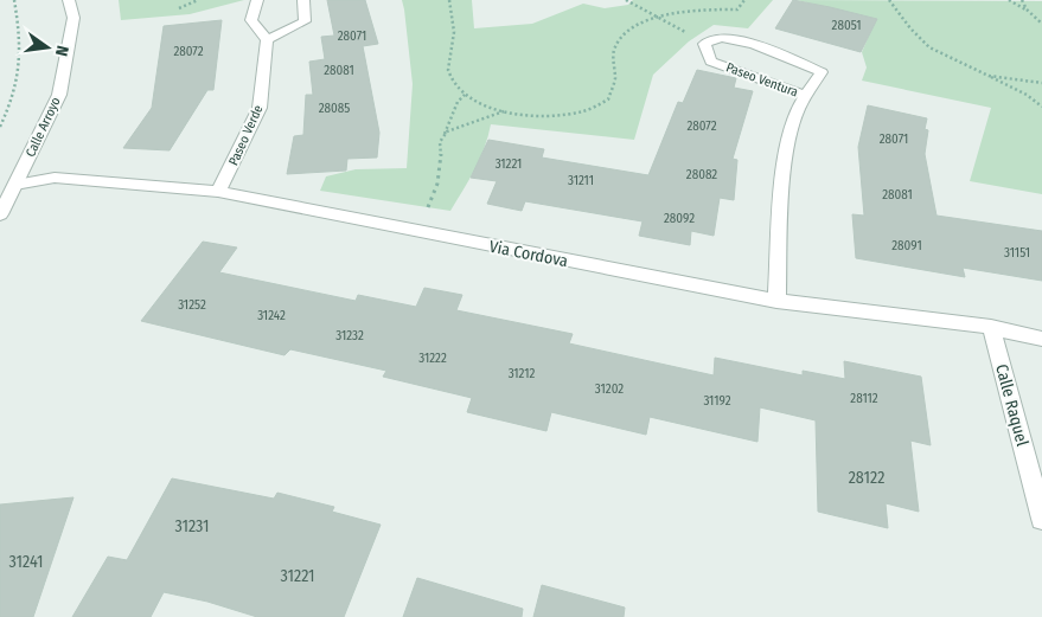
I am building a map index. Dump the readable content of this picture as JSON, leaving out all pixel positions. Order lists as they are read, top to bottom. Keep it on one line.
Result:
{"streets":{"street":["Paseo Ventura","Calle Arroyo","Paseo Verde","Via Cordova","Calle Raquel"]},"crossings":[["Paseo Ventura","Via Cordova"],["Calle Arroyo","Via Cordova"],["Paseo Verde","Via Cordova"],["Via Cordova","Calle Raquel"]],"house_numbers":["28051","28071","28072","28081","28085","28072","28071","31221","28082","31211","28081","28092","28091","31151","31252","31242","31232","31222","31212","31202","28112","31192","28122","31231","31241","31221"],"north":"right"}
